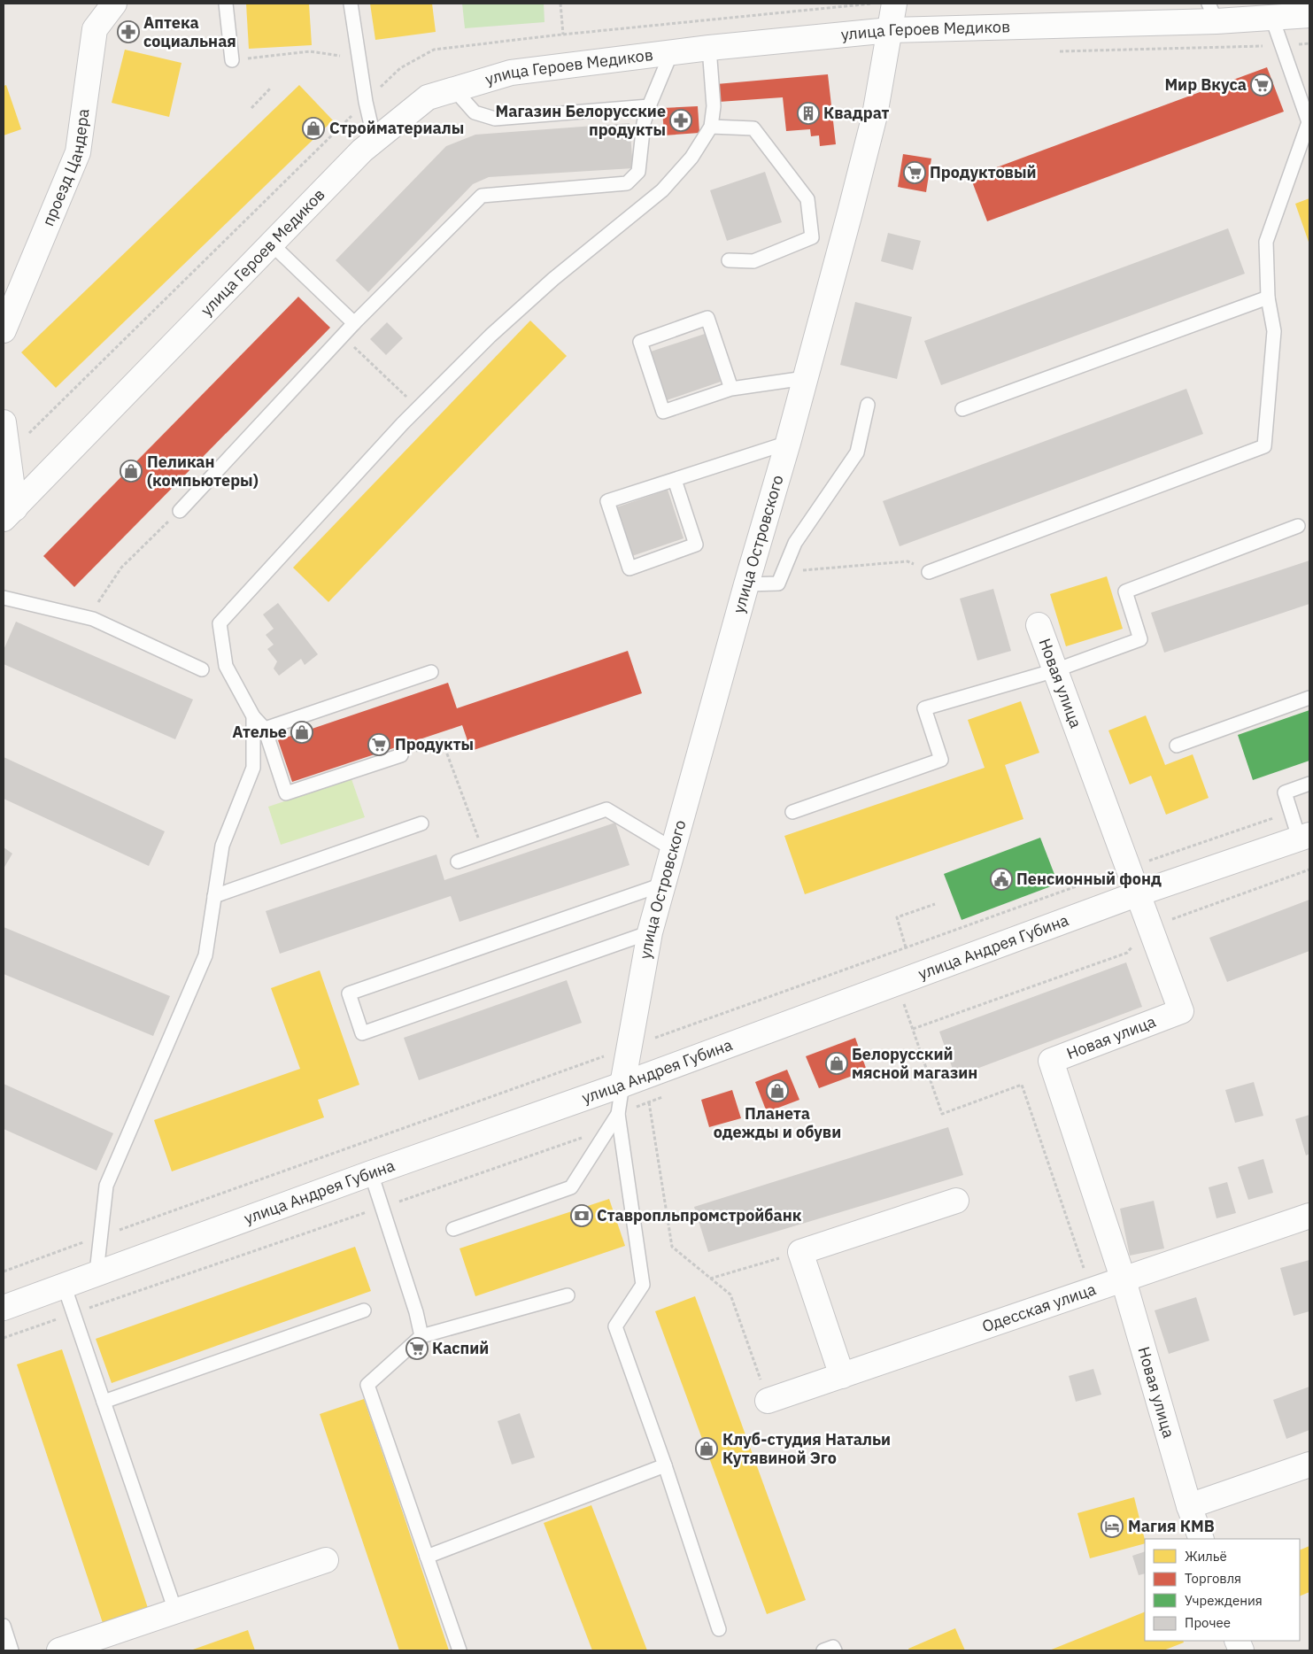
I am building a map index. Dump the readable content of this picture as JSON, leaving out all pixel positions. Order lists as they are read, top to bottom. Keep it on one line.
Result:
{"streets":{"street":["улица Героев Медиков","проезд Цандера","улица Островского","Новая улица","улица Андрея Губина","Одесская улица"]},"crossings":[["улица Героев Медиков","улица Островского"],["улица Островского","улица Андрея Губина"],["Новая улица","улица Андрея Губина"],["Новая улица","Одесская улица"]],"places":{"pharmacy":["Аптека социальная","Магазин Белорусские продукты"],"supermarket":["Мир Вкуса","Продуктовый","Продукты","Каспий"],"building":["Квадрат"],"shop":["Стройматериалы","Пеликан (компьютеры)","Ателье","Белорусский мясной магазин","Планета одежды и обуви","Клуб-студия Натальи Кутявиной Эго"],"public building":["Пенсионный фонд"],"bank":["Ставропльпромстройбанк"],"hotel":["Магия КМВ"]},"legend":["Жильё","Торговля","Учреждения","Прочее"]}
